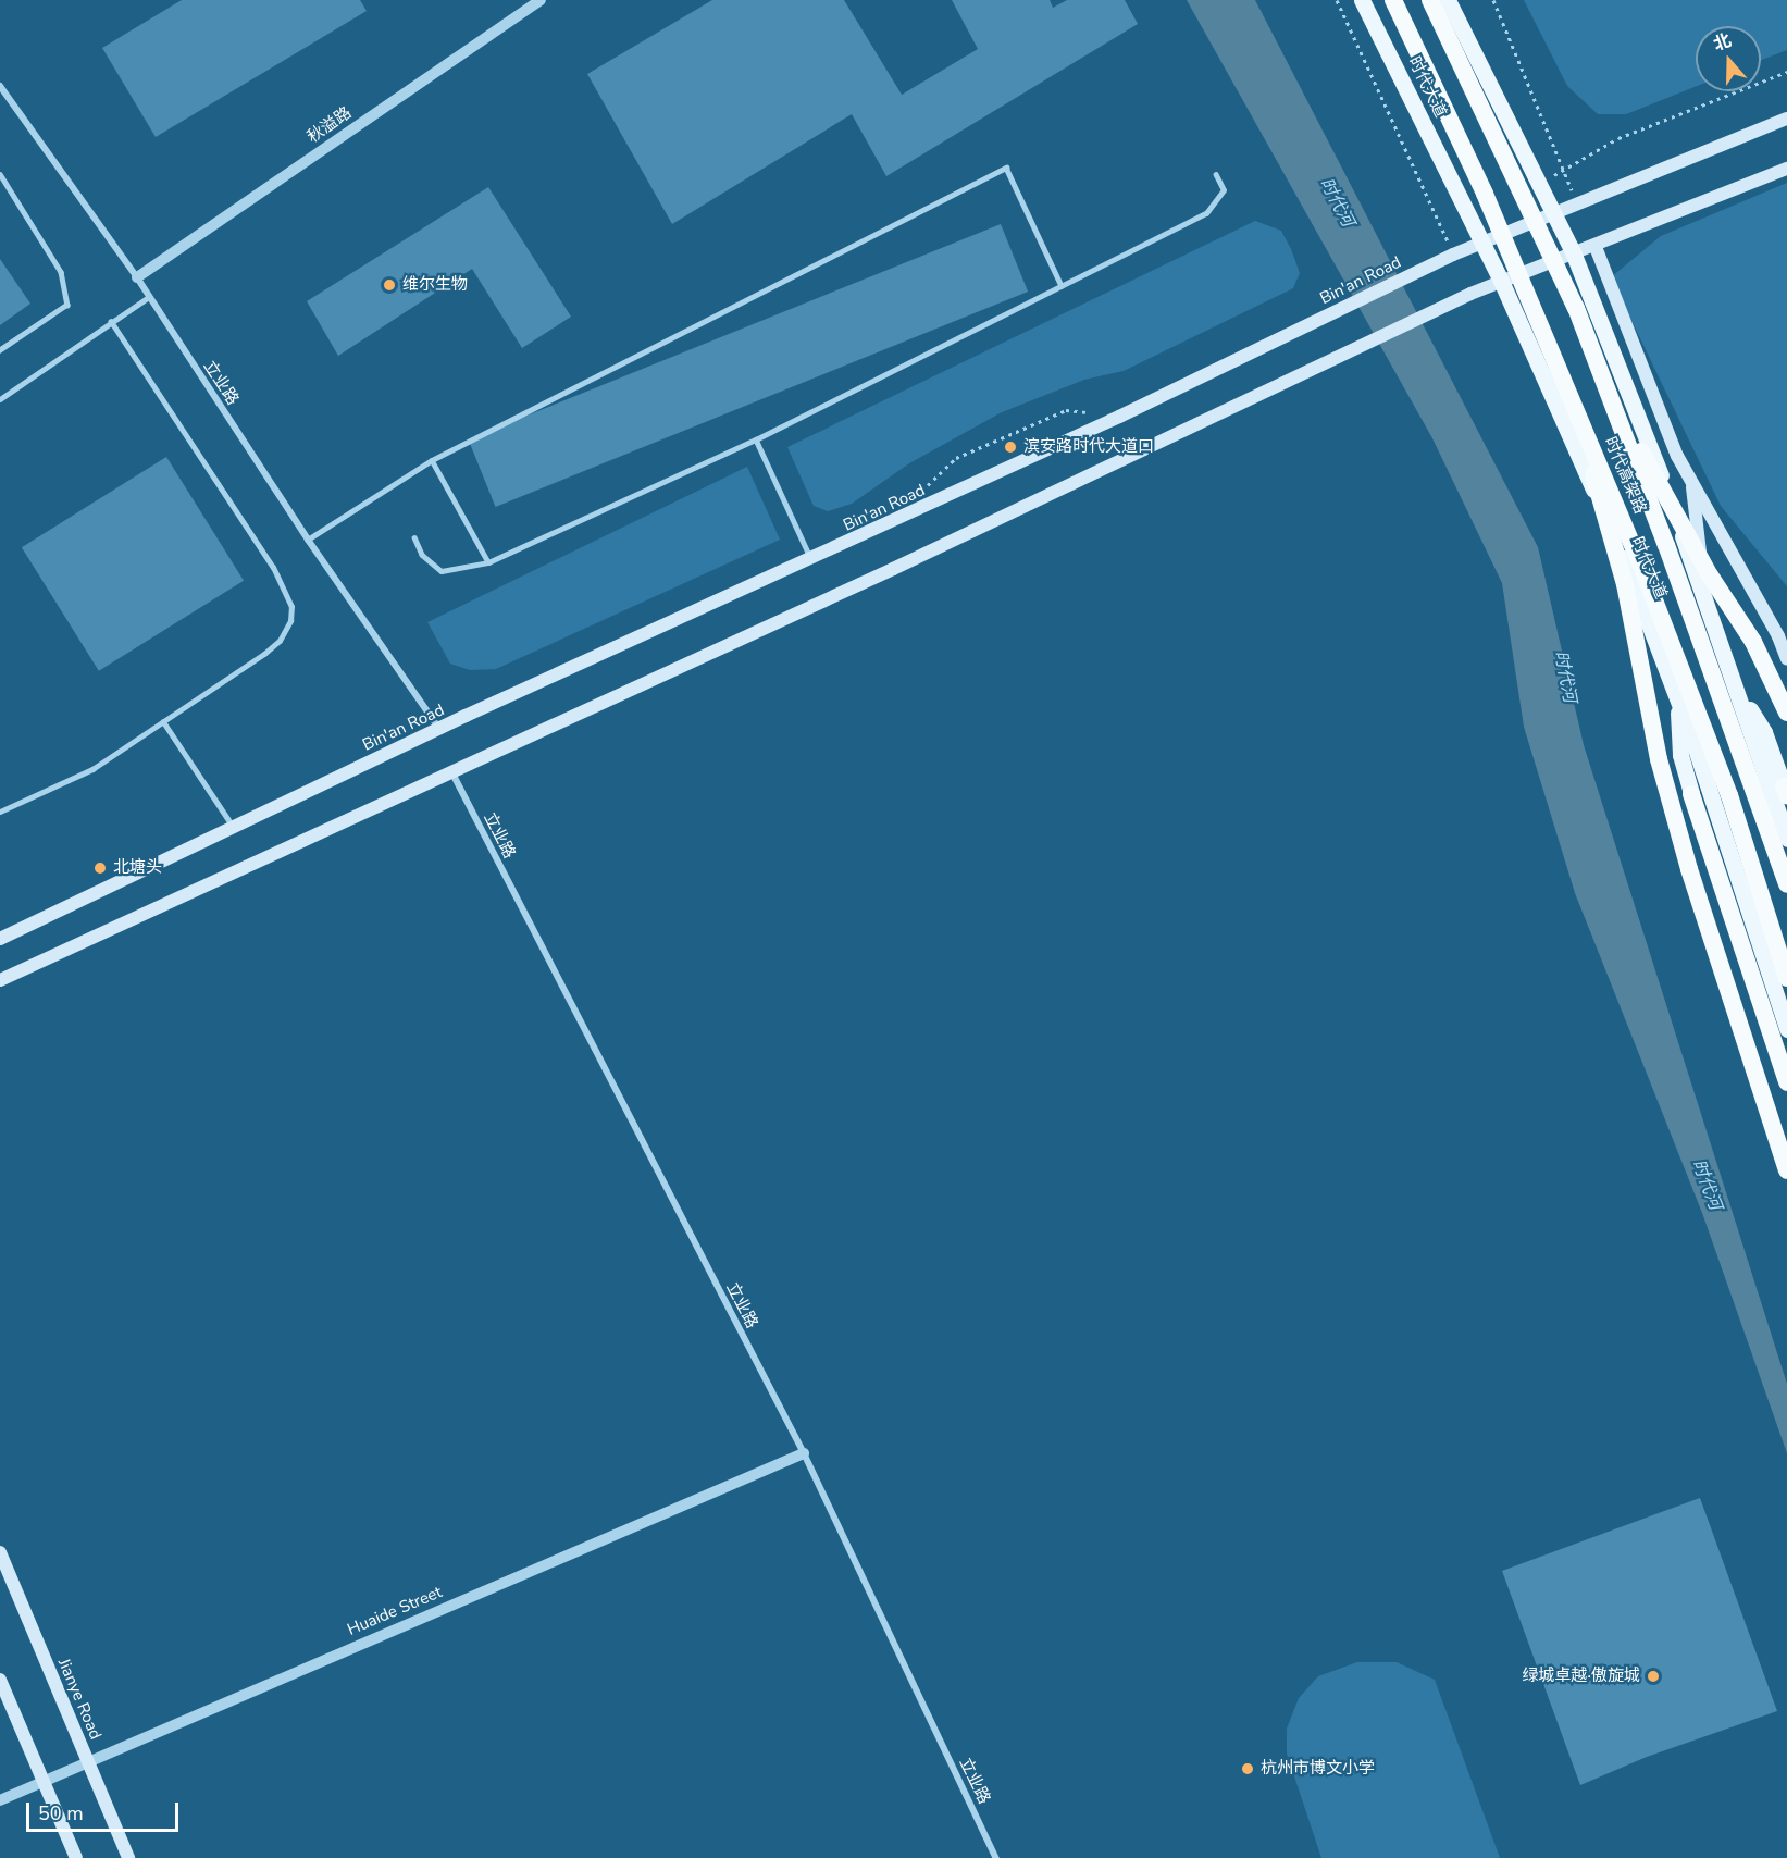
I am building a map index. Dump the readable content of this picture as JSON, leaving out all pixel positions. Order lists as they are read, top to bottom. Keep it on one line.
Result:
{"streets":{"highway":["时代高架路"],"main road":["时代大道","Bin'an Road","Jianye Road"],"street":["秋溢路","立业路","Huaide Street"]},"crossings":[["时代大道","Bin'an Road"],["秋溢路","立业路"],["Bin'an Road","立业路"],["立业路","Huaide Street"],["Huaide Street","Jianye Road"]],"water":["时代河"],"places":["维尔生物","滨安路时代大道口","北塘头","绿城卓越·傲旋城","杭州市博文小学"],"scale_bar":"50 m","north":"top"}
